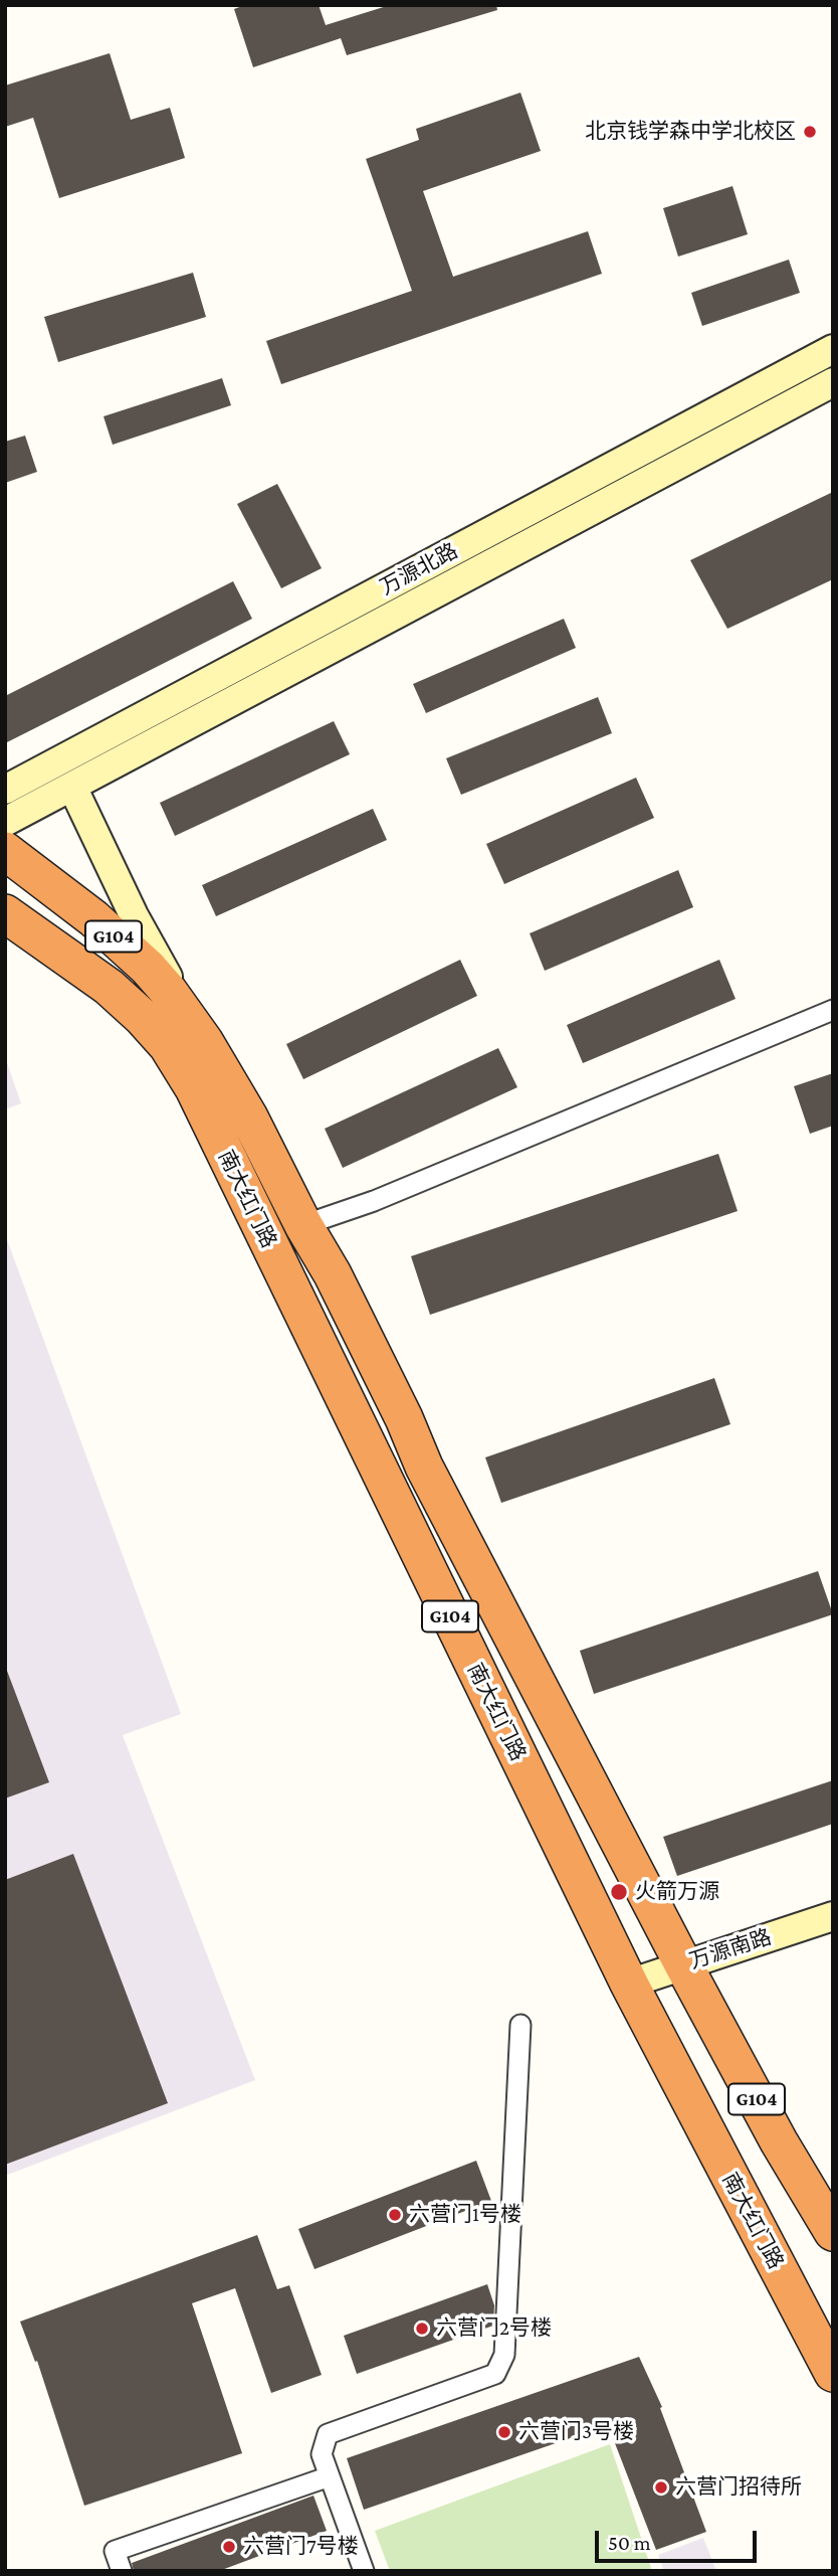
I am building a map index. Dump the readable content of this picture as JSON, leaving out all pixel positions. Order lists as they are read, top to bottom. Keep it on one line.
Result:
{"streets":{"highway":["G104","南大红门路"],"main road":["万源北路","万源南路"]},"crossings":[["G104","南大红门路"],["G104","万源南路"],["南大红门路","万源南路"]],"places":["北京钱学森中学北校区","火箭万源","六营门1号楼","六营门2号楼","六营门3号楼","六营门招待所","六营门7号楼"],"scale_bar":"50 m"}
